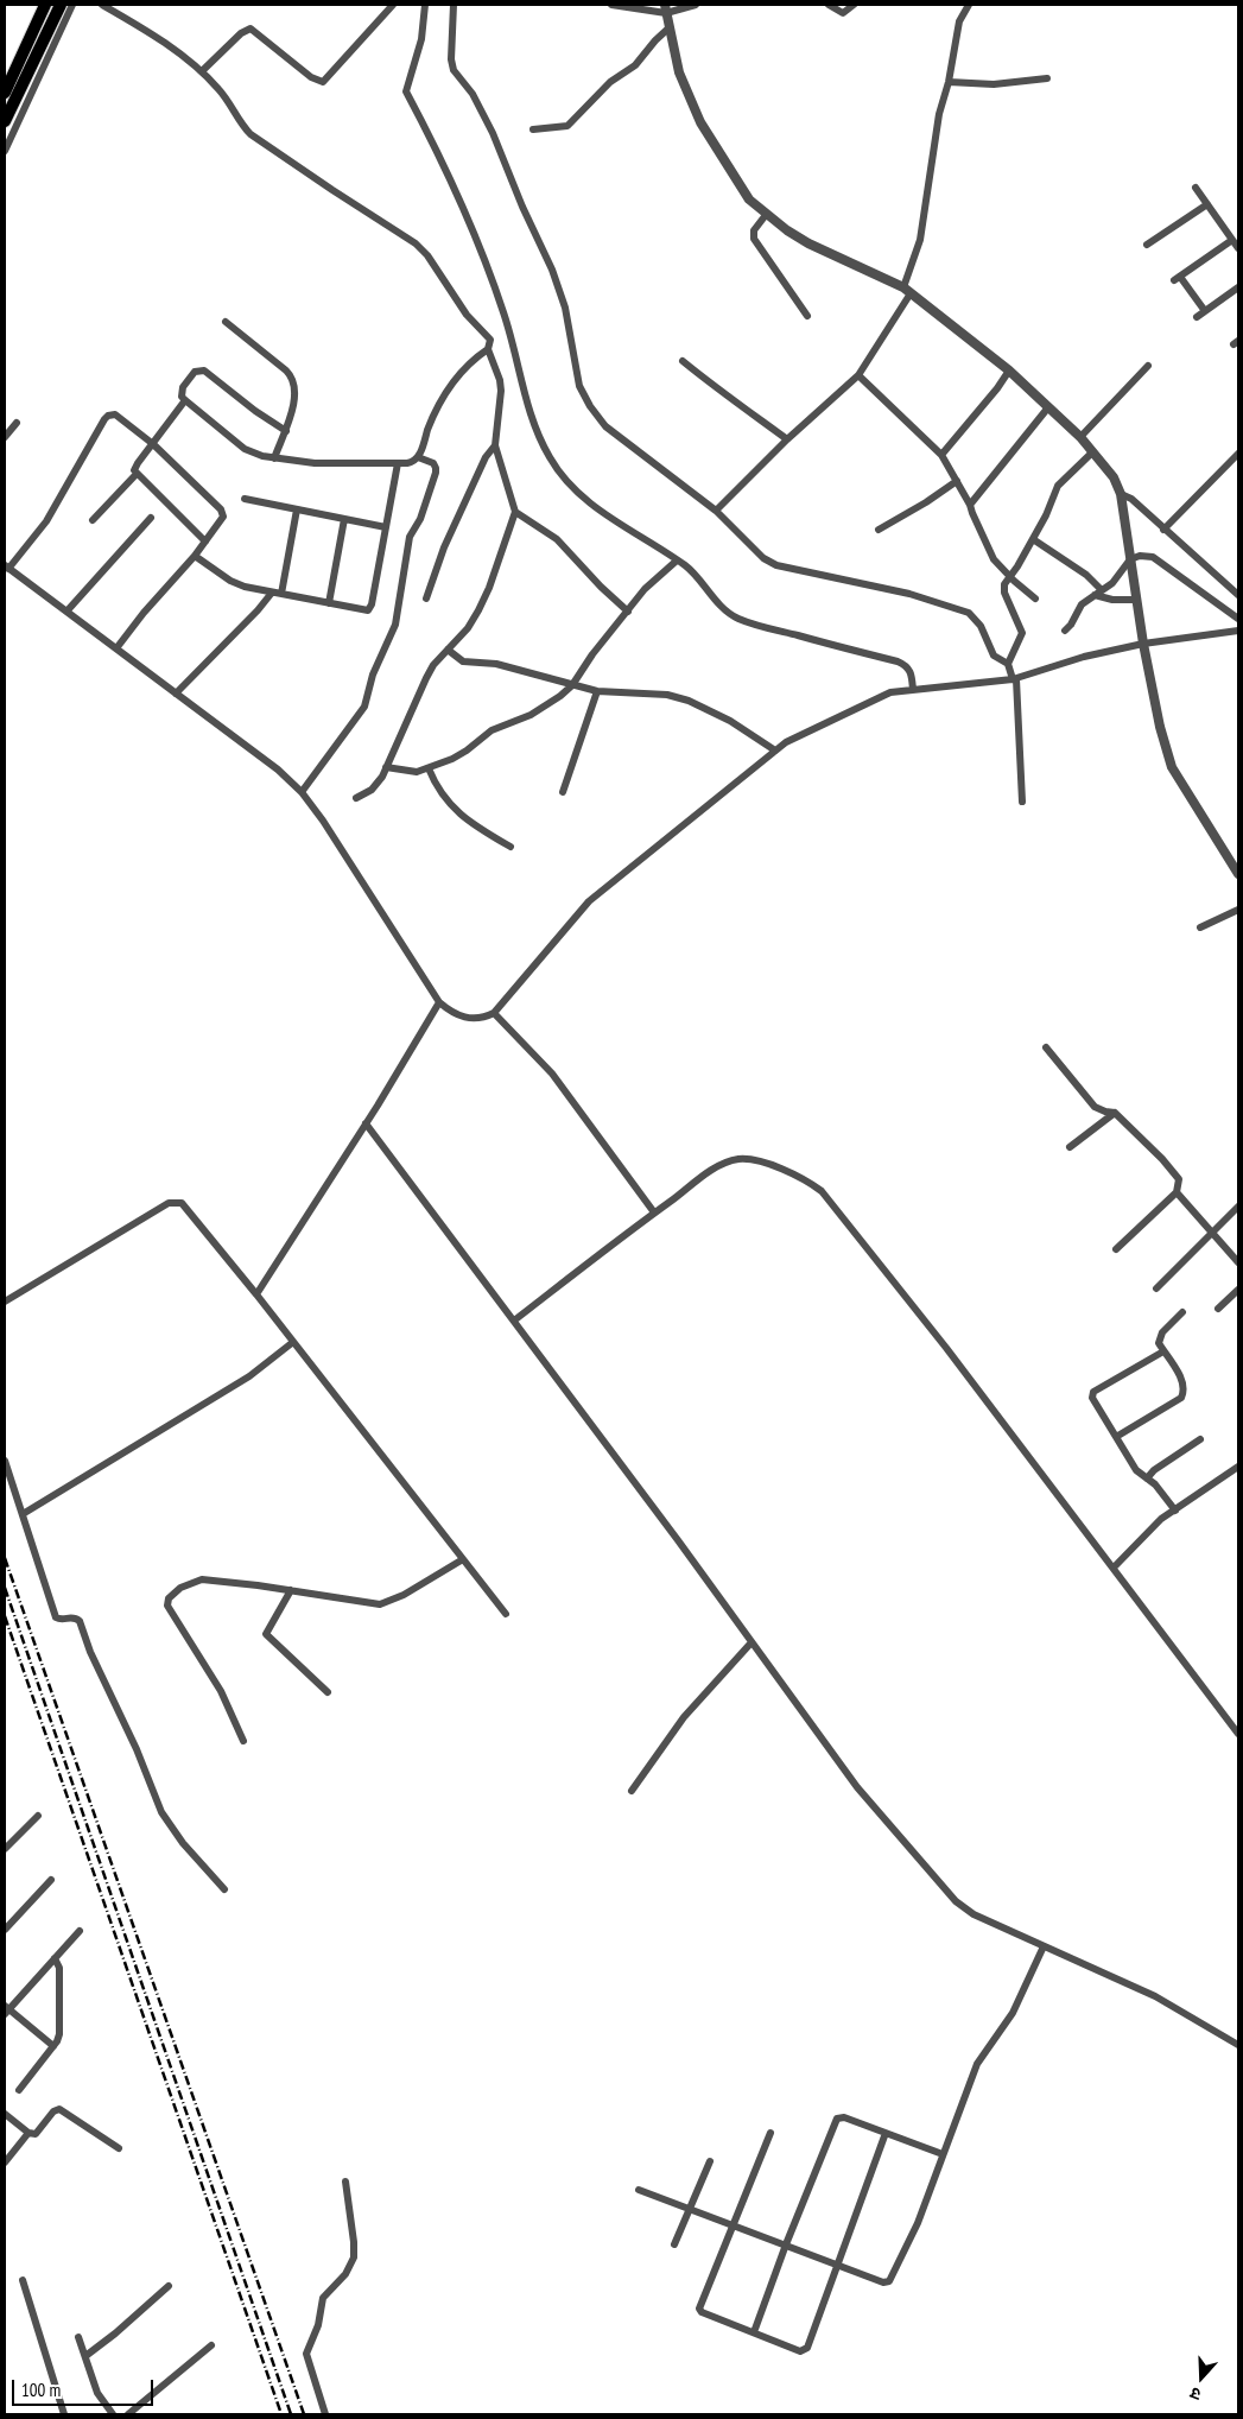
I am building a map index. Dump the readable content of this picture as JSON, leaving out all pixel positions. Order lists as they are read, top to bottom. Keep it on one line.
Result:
{"scale_bar":"100 m","north":"bottom"}
